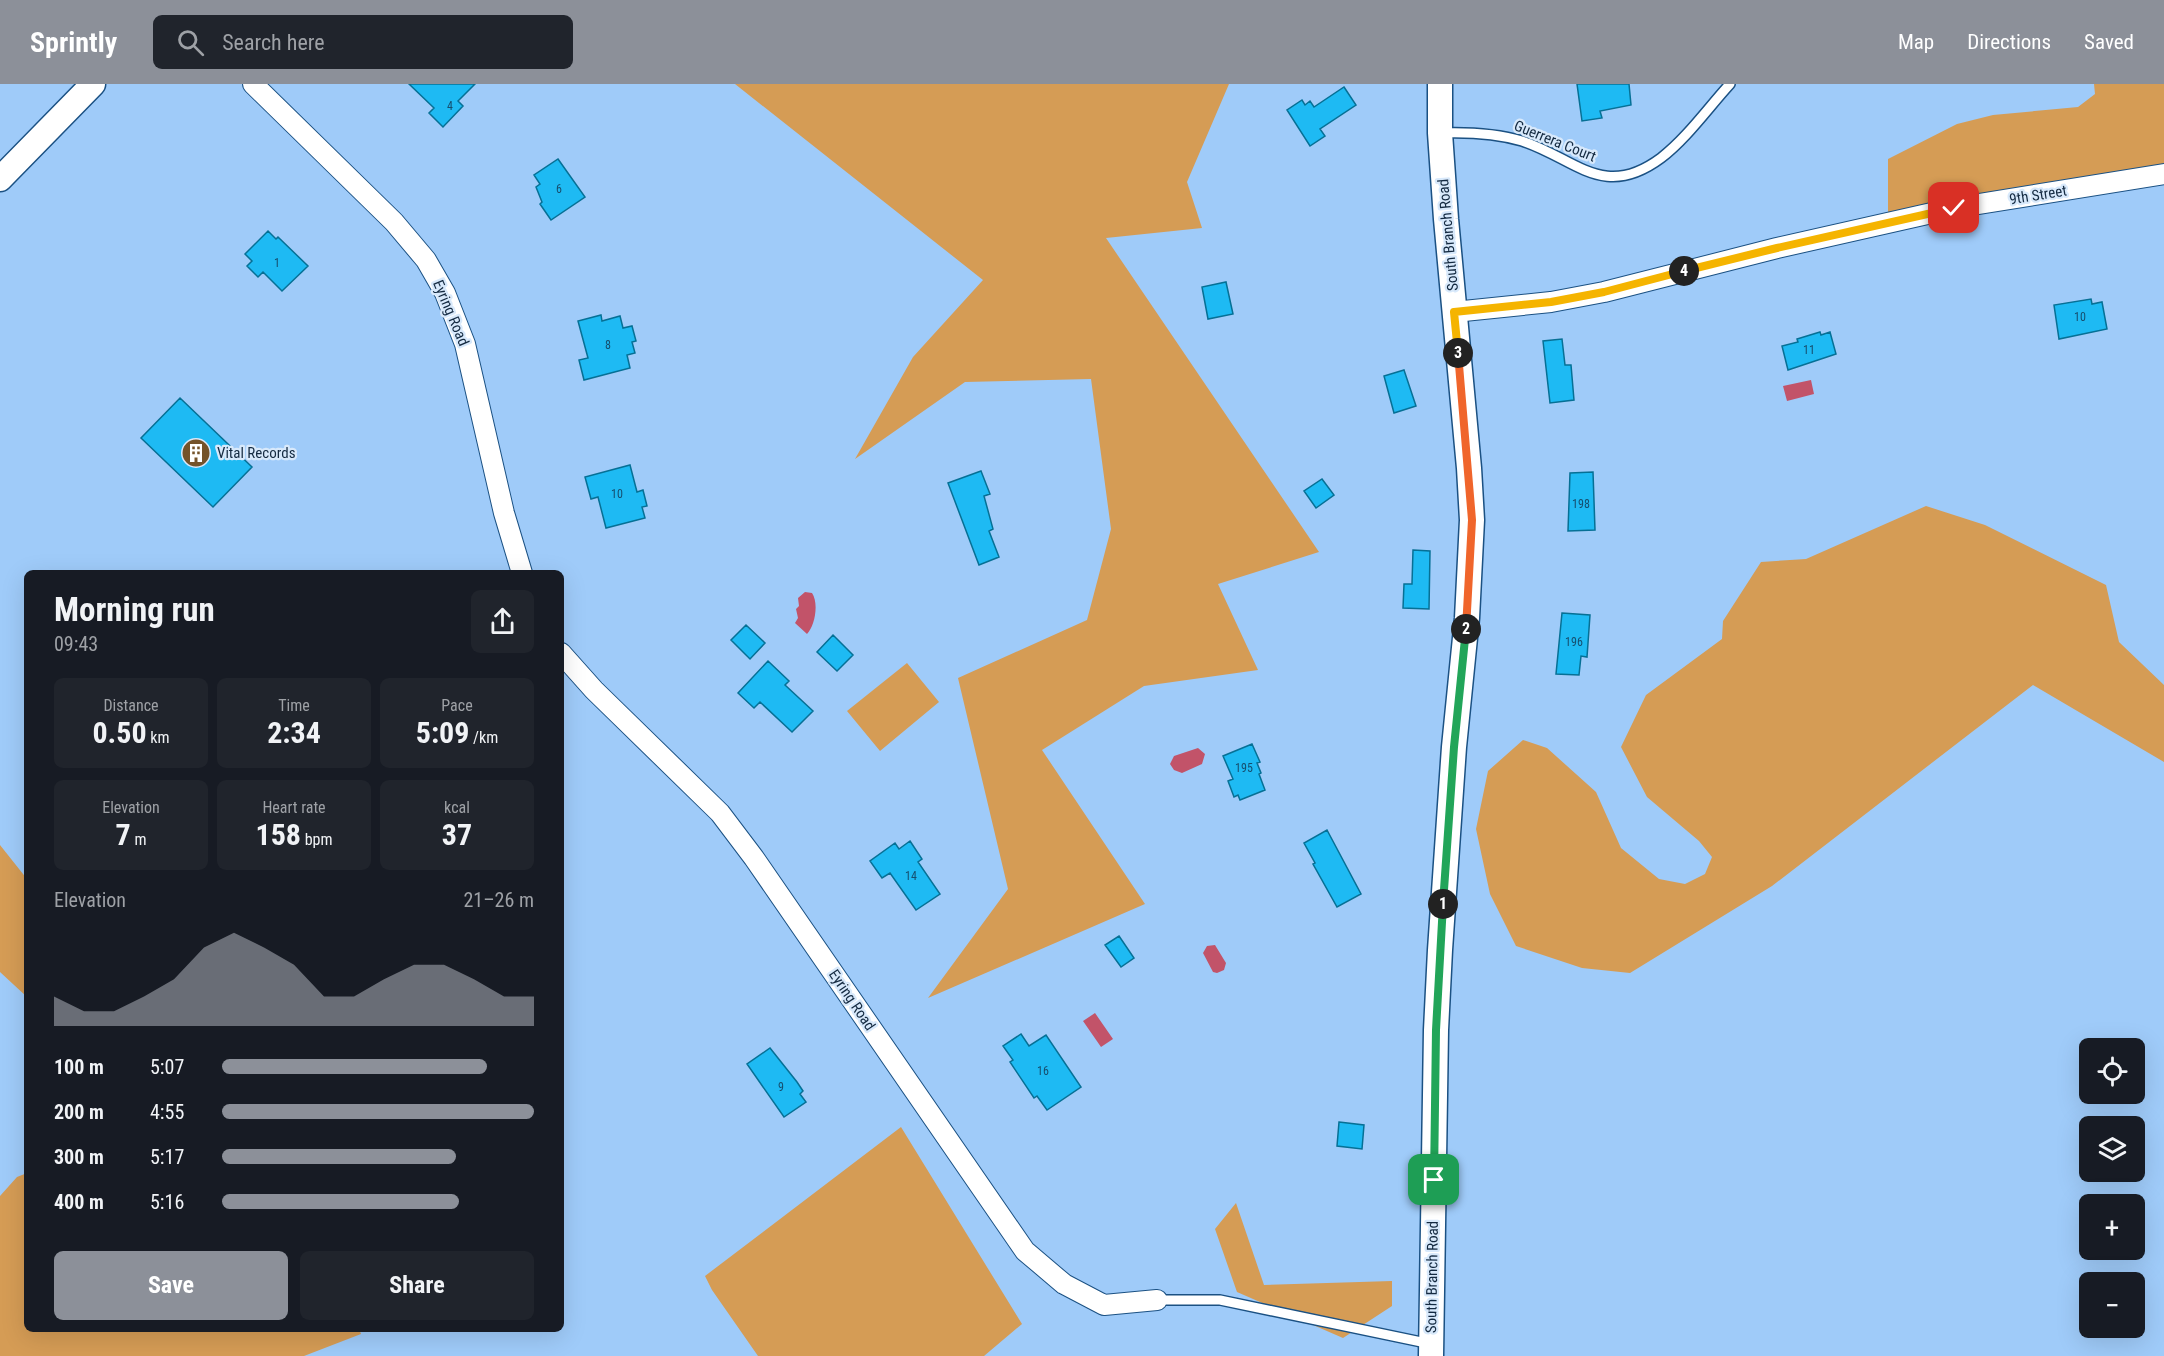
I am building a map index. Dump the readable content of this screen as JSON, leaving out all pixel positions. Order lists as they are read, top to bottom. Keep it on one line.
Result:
{"streets":{"street":["9th Street","South Branch Road","Eyring Road"],"lane":["Guerrera Court"]},"crossings":[["Guerrera Court","South Branch Road"],["9th Street","South Branch Road"]],"places":{"building":["Vital Records"]},"house_numbers":["4","6","1","10","8","11","10","198","196","195","14","16","9"],"page":{"header":"Sprintly","search":"Search here","nav":["Map","Directions","Saved"],"pins":["4","3","2","1"],"heading":["Morning run","09:43"],"stats":[["Distance","0.50 km"],["Time","2:34"],["Pace","5:09 /km"],["Elevation","7 m"],["Heart rate","158 bpm"],["kcal","37"]],"chart":["Elevation","21–26 m"],"map_buttons":["+","−"],"list":[{"name":"100 m","note":"5:07"},{"name":"200 m","note":"4:55"},{"name":"300 m","note":"5:17"},{"name":"400 m","note":"5:16"}],"buttons":["Save","Share"]}}
